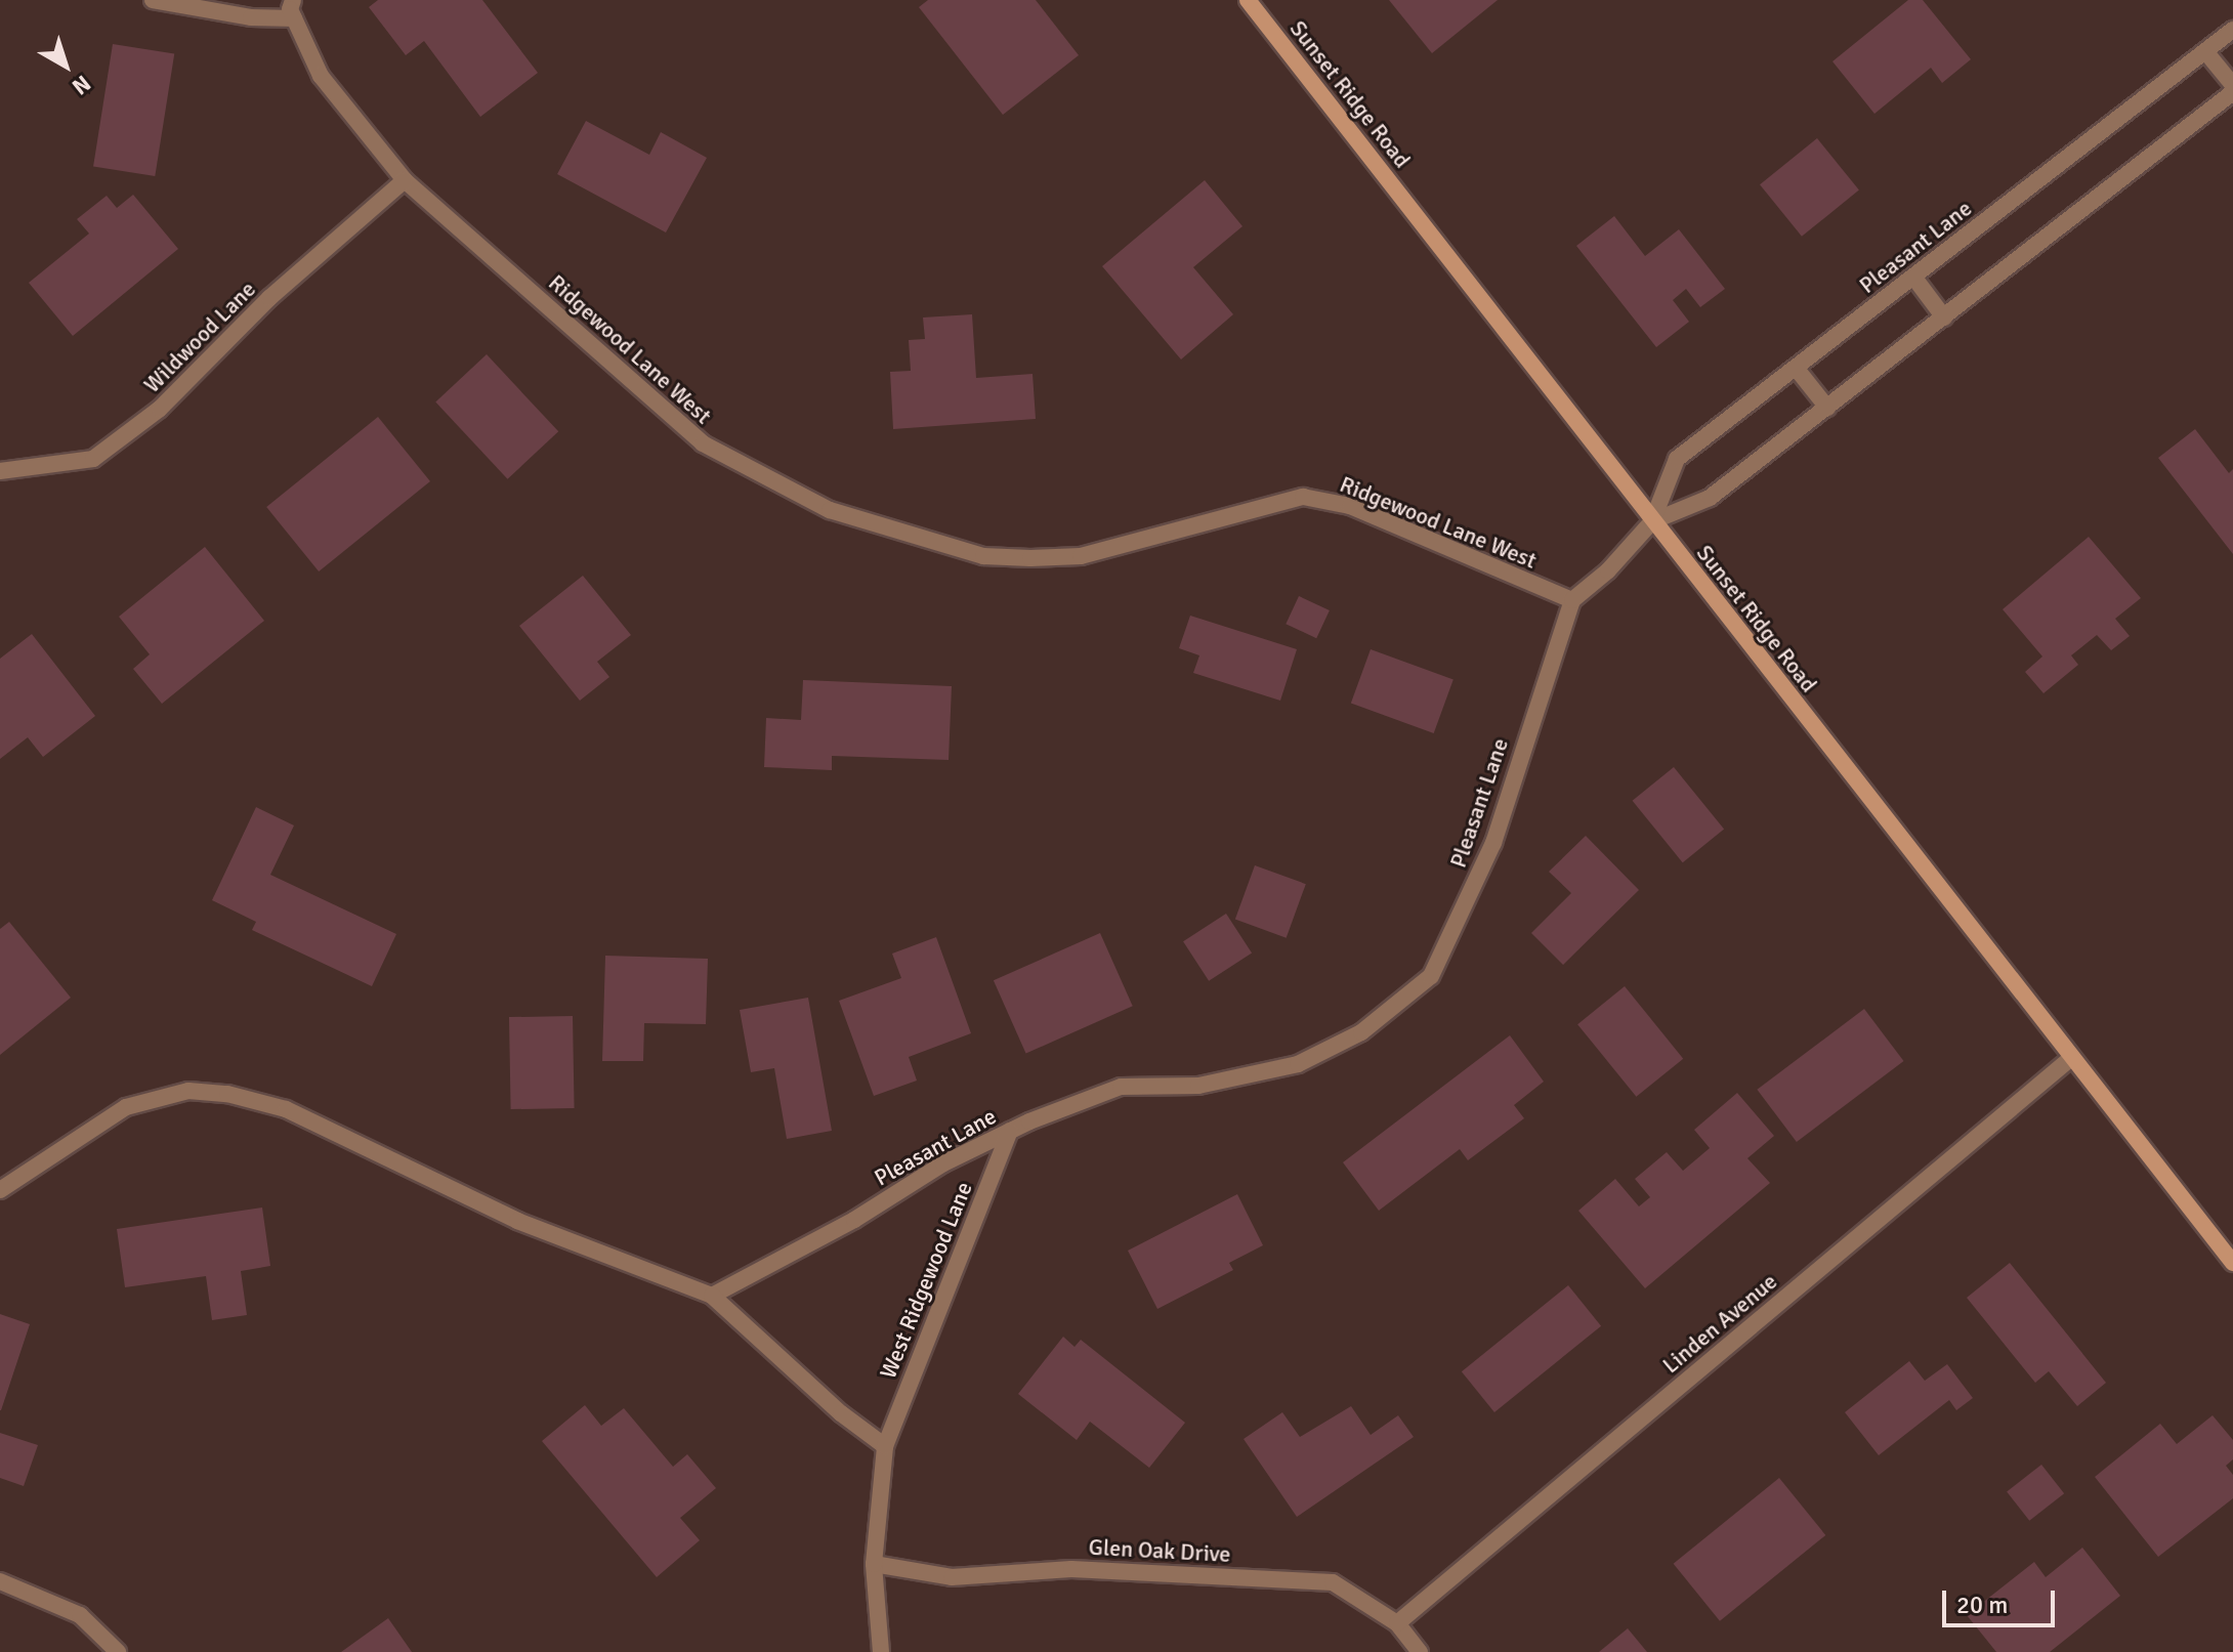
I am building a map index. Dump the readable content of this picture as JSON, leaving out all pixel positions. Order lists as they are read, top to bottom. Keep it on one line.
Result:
{"streets":{"street":["Sunset Ridge Road","Pleasant Lane","Wildwood Lane","Ridgewood Lane West","West Ridgewood Lane","Linden Avenue","Glen Oak Drive"]},"crossings":[["Sunset Ridge Road","Pleasant Lane"],["Sunset Ridge Road","Linden Avenue"],["Pleasant Lane","Ridgewood Lane West"],["Pleasant Lane","West Ridgewood Lane"],["Wildwood Lane","Ridgewood Lane West"],["West Ridgewood Lane","Glen Oak Drive"],["Linden Avenue","Glen Oak Drive"]],"scale_bar":"20 m","north":"bottom right"}
